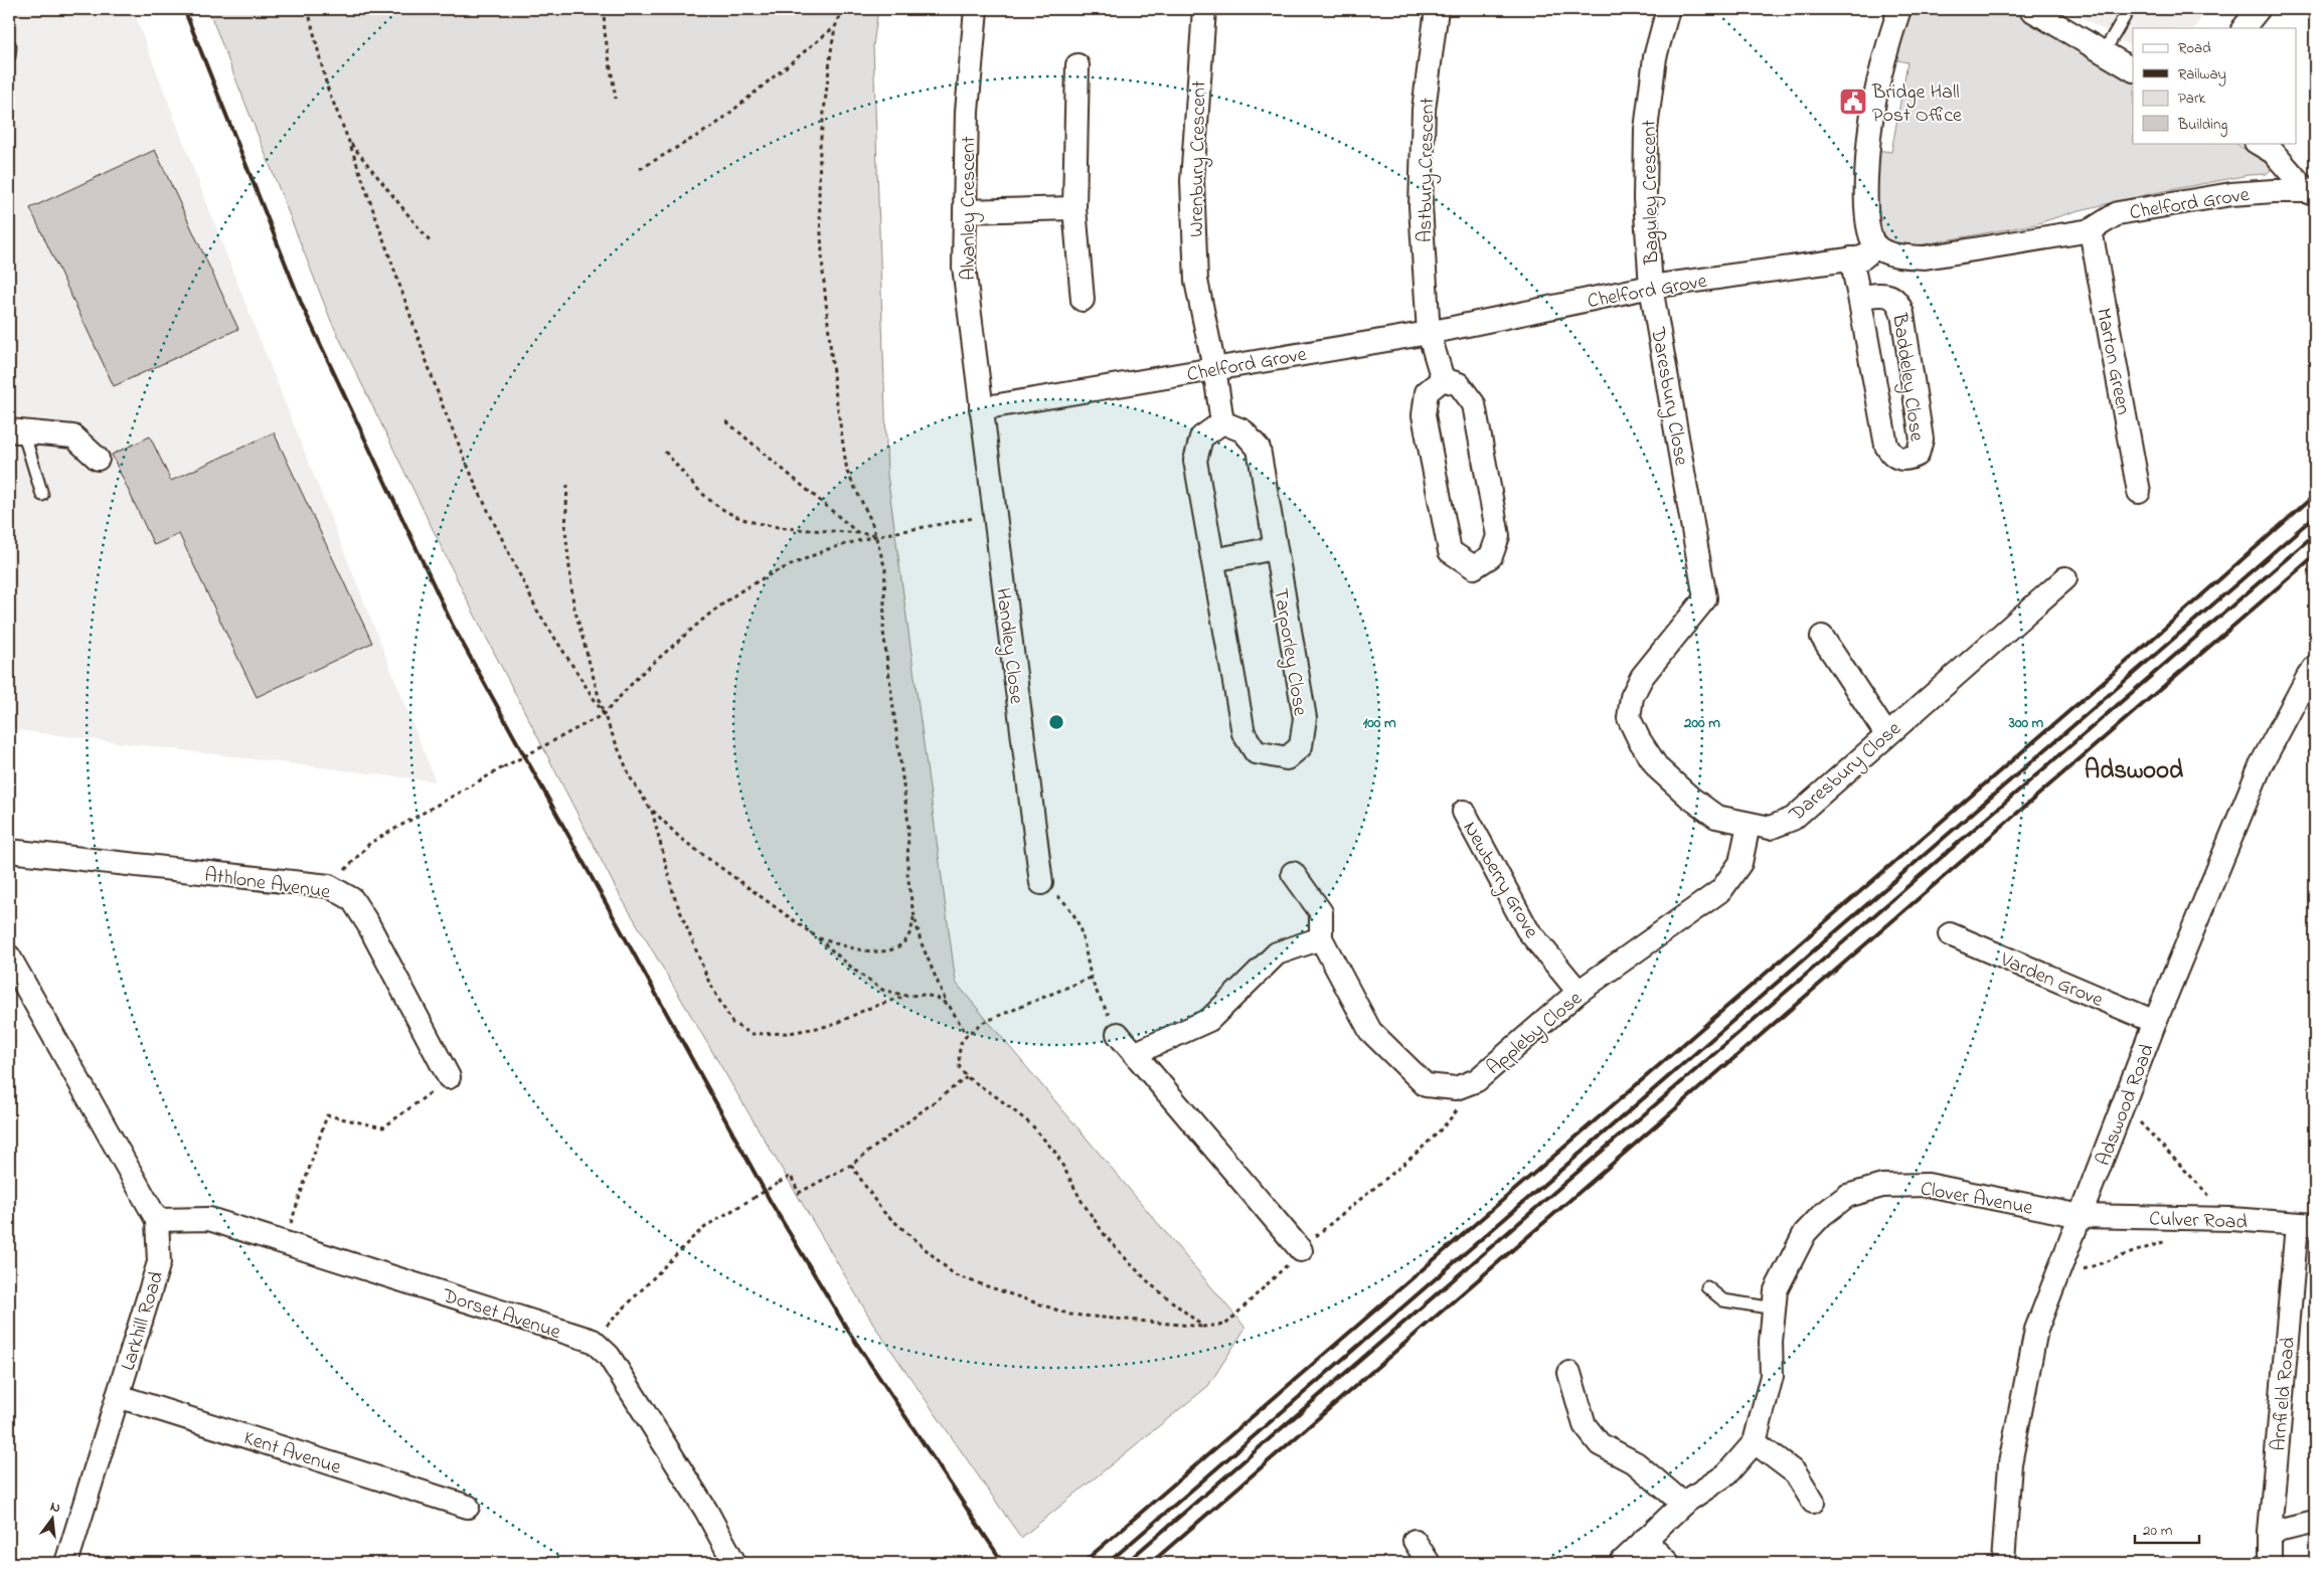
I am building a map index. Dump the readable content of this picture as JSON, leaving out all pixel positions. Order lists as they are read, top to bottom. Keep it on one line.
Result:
{"streets":{"street":["Wrenbury Crescent","Astbury Crescent","Baguley Crescent","Chelford Grove","Alvanley Crescent","Marton Green","Baddeley Close","Daresbury Close","Handley Close","Tarporley Close","Newberry Grove","Athlone Avenue","Varden Grove","Appleby Close","Adswood Road","Clover Avenue","Culver Road","Dorset Avenue","Larkhill Road","Arnfield Road","Kent Avenue"]},"crossings":[["Wrenbury Crescent","Chelford Grove"],["Astbury Crescent","Chelford Grove"],["Baguley Crescent","Chelford Grove"],["Baguley Crescent","Daresbury Close"],["Chelford Grove","Alvanley Crescent"],["Chelford Grove","Marton Green"],["Chelford Grove","Baddeley Close"],["Chelford Grove","Daresbury Close"],["Chelford Grove","Handley Close"],["Alvanley Crescent","Handley Close"],["Daresbury Close","Appleby Close"],["Newberry Grove","Appleby Close"],["Varden Grove","Adswood Road"],["Adswood Road","Clover Avenue"],["Adswood Road","Culver Road"],["Clover Avenue","Culver Road"],["Culver Road","Arnfield Road"],["Dorset Avenue","Larkhill Road"],["Larkhill Road","Kent Avenue"]],"districts":["Adswood"],"places":{"public building":["Bridge Hall Post Office"]},"legend":["Road","Railway","Park","Building"],"scale_bar":"20 m","north":"top","rings":["100 m","200 m","300 m"]}
